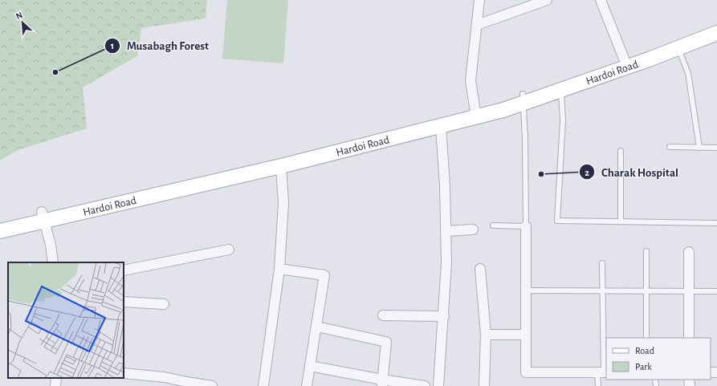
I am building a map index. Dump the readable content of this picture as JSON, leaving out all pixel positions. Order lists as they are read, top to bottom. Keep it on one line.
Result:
{"streets":{"main road":["Hardoi Road"]},"places":["Musabagh Forest","Charak Hospital"],"legend":["Road","Park"],"north":"top left"}
